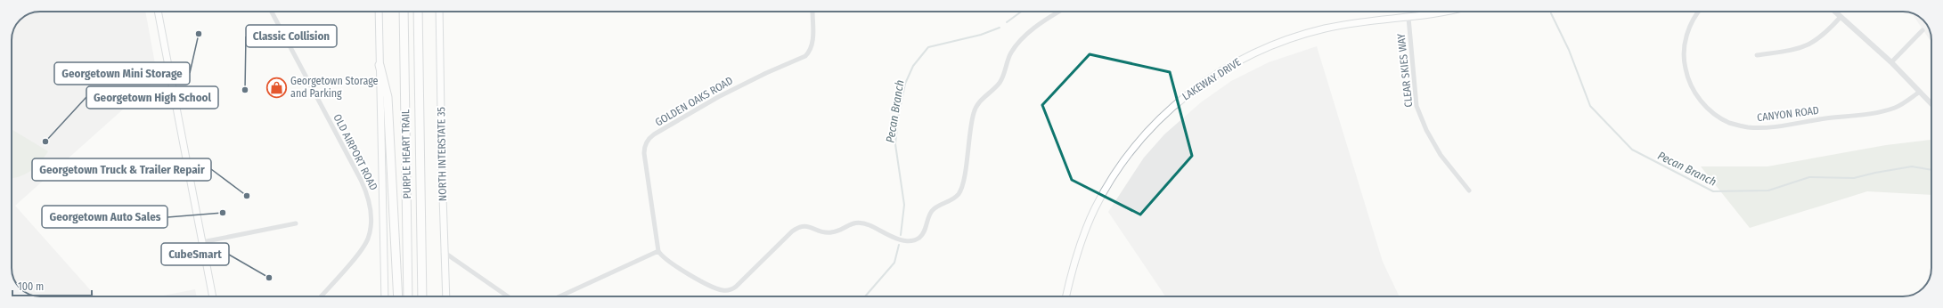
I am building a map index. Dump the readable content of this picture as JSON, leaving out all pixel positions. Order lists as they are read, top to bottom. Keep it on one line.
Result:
{"streets":{"highway":["PURPLE HEART TRAIL"],"main road":["LAKEWAY DRIVE","NORTH INTERSTATE 35"],"street":["CLEAR SKIES WAY","GOLDEN OAKS ROAD","CANYON ROAD","OLD AIRPORT ROAD"]},"crossings":[["CLEAR SKIES WAY","LAKEWAY DRIVE"]],"water":["Pecan Branch"],"places":{"other":["Georgetown Mini Storage","Classic Collision","Georgetown High School","Georgetown Truck & Trailer Repair","Georgetown Auto Sales","CubeSmart"],"shop":["Georgetown Storage and Parking"]},"scale_bar":"100 m"}
